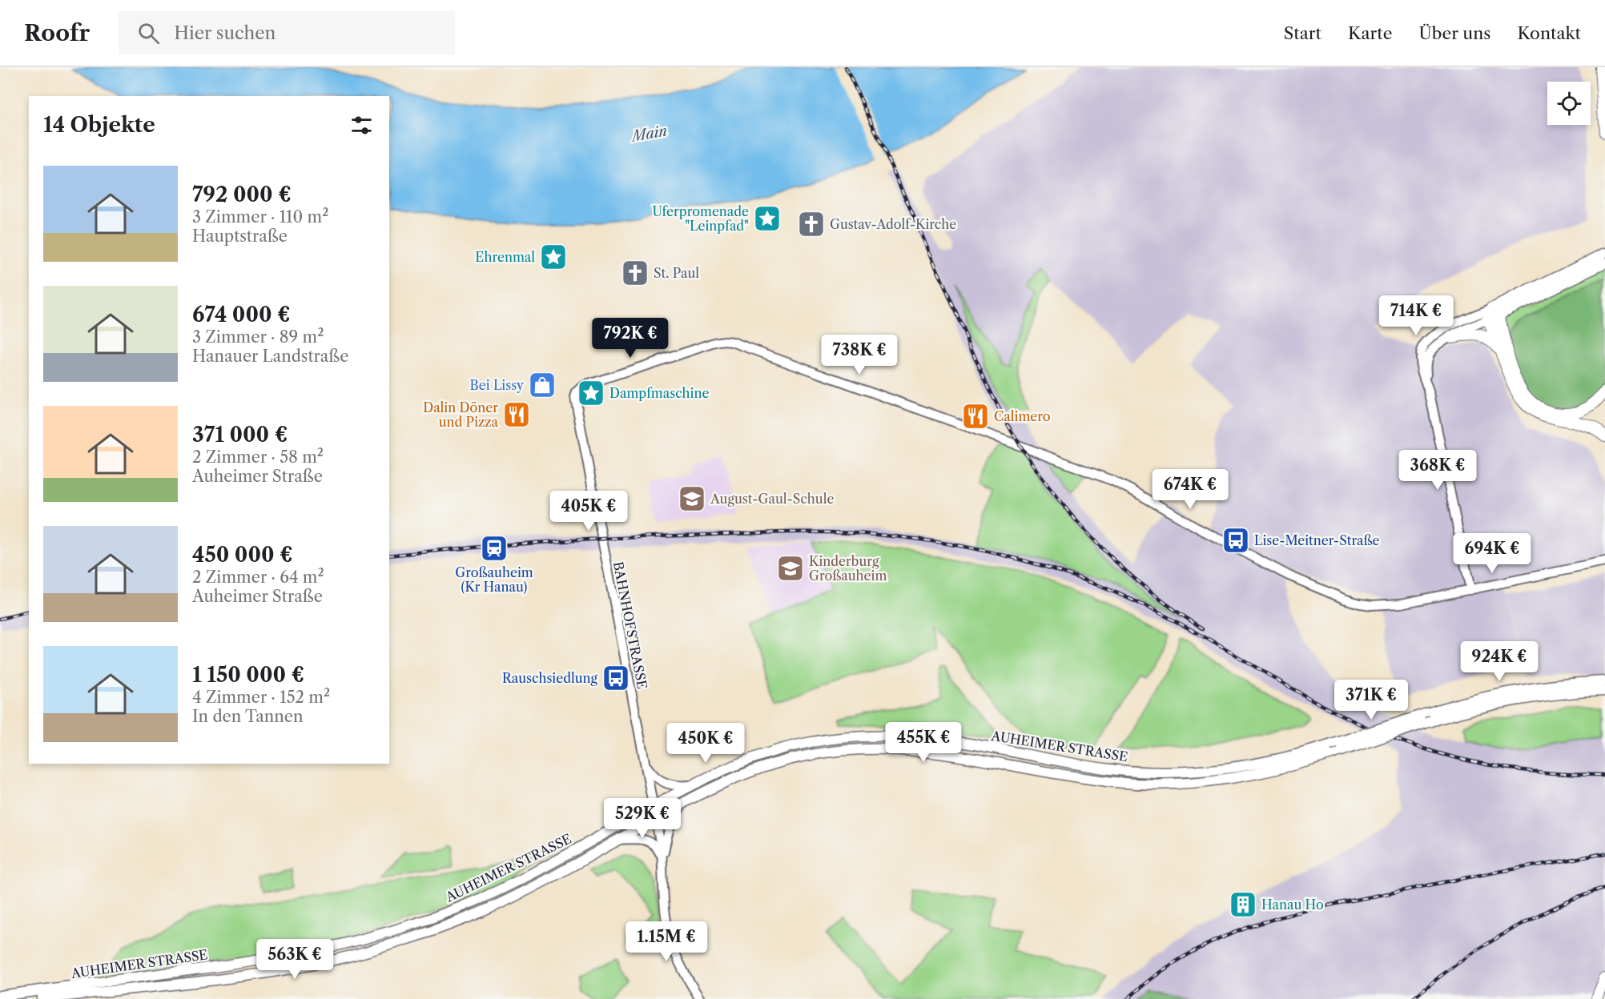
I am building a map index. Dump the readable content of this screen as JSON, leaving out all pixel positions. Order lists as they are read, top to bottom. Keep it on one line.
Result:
{"streets":{"main road":["AUHEIMER STRASSE"],"street":["BAHNHOFSTRASSE"]},"crossings":[["BAHNHOFSTRASSE","AUHEIMER STRASSE"]],"water":["Main"],"places":{"place":["Uferpromenade \"Leinpfad\"","Ehrenmal","Dampfmaschine"],"church":["Gustav-Adolf-Kirche","St. Paul"],"shop":["Bei Lissy"],"restaurant":["Dalin Döner und Pizza","Calimero"],"school or university":["August-Gaul-Schule","Kinderburg Großauheim"],"bus stop":["Lise-Meitner-Straße","Rauschsiedlung"],"station":["Großauheim (Kr Hanau)"],"building":["Hanau Ho"]},"page":{"header":"Roofr","search":"Hier suchen","nav":["Start","Karte","Über uns","Kontakt"],"heading":"14 Objekte","list":[{"name":"792 000 €","note":"3 Zimmer · 110 m² · Hauptstraße"},{"name":"674 000 €","note":"3 Zimmer · 89 m² · Hanauer Landstraße"},{"name":"371 000 €","note":"2 Zimmer · 58 m² · Auheimer Straße"},{"name":"450 000 €","note":"2 Zimmer · 64 m² · Auheimer Straße"},{"name":"1 150 000 €","note":"4 Zimmer · 152 m² · In den Tannen"}],"price":["714K €","792K €","738K €","368K €","674K €","405K €","694K €","924K €","371K €","455K €","450K €","529K €","1.15M €","563K €"]}}
